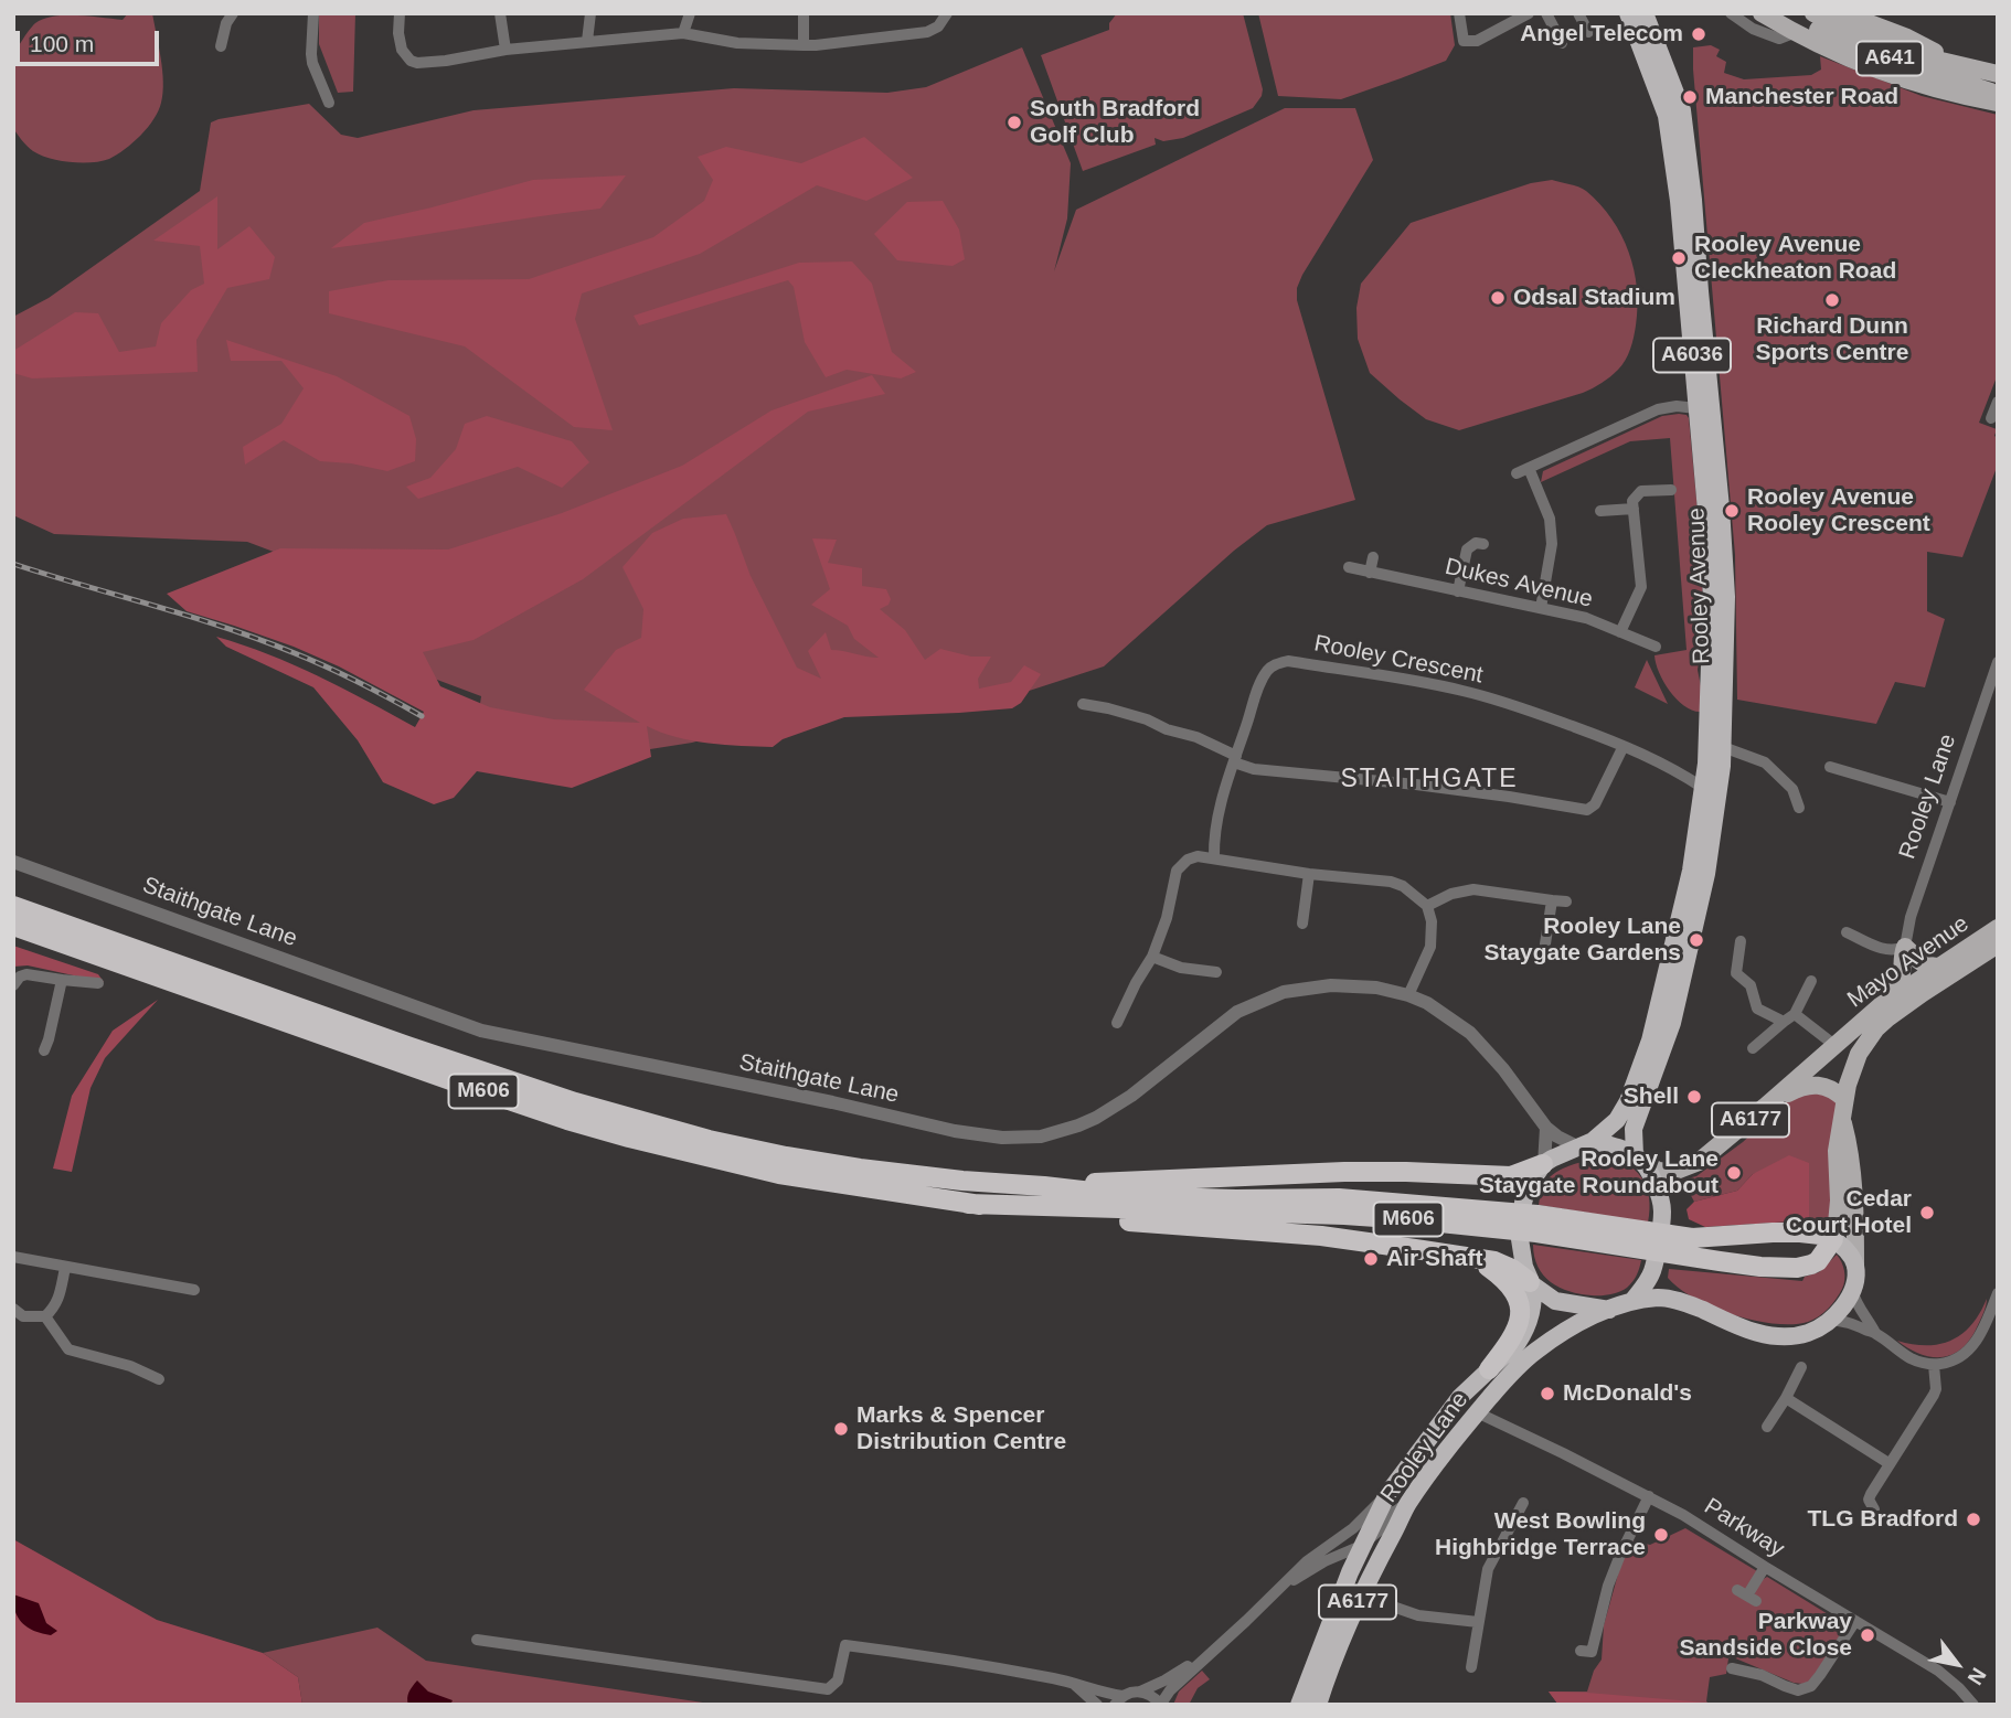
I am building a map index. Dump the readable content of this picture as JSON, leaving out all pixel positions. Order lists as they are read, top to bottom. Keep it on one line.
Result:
{"streets":{"highway":["A6036","Rooley Avenue","Rooley Lane","M606","A6177"],"main road":["A641","Mayo Avenue"],"street":["Dukes Avenue","Rooley Crescent","Staithgate Lane","Parkway"]},"crossings":[["Rooley Avenue","Rooley Crescent"],["Rooley Avenue","Rooley Lane"],["Rooley Avenue","Staithgate Lane"],["Rooley Avenue","M606"],["Rooley Avenue","A6177"],["Rooley Lane","Staithgate Lane"],["Rooley Lane","M606"],["Rooley Lane","A6177"],["Rooley Lane","Parkway"],["Staithgate Lane","M606"],["Staithgate Lane","A6177"],["Mayo Avenue","A6177"],["M606","A6177"]],"districts":["STAITHGATE"],"places":["Angel Telecom","Manchester Road","South Bradford Golf Club","Rooley Avenue Cleckheaton Road","Odsal Stadium","Richard Dunn Sports Centre","Rooley Avenue Rooley Crescent","Rooley Lane Staygate Gardens","Shell","Rooley Lane Staygate Roundabout","Cedar Court Hotel","Air Shaft","McDonald's","Marks & Spencer Distribution Centre","TLG Bradford","West Bowling Highbridge Terrace","Parkway Sandside Close"],"scale_bar":"100 m","north":"bottom right"}
